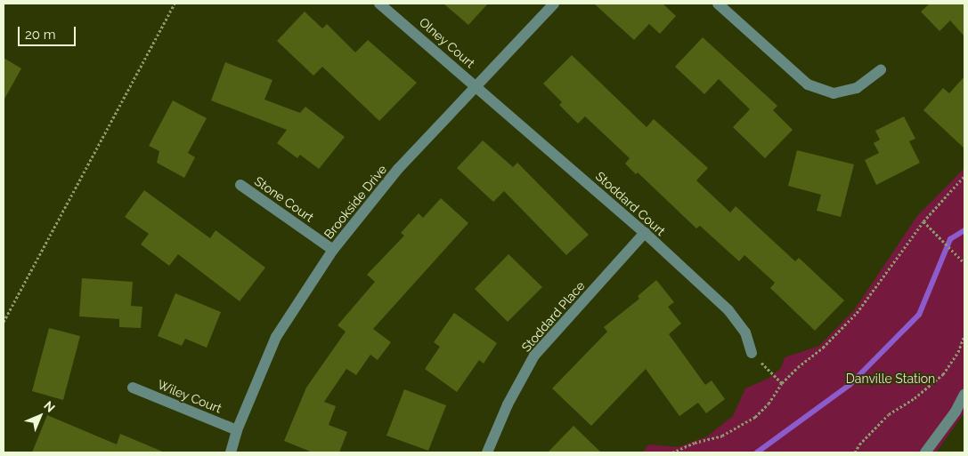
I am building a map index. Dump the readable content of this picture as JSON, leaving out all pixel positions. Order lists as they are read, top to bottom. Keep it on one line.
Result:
{"streets":{"street":["Olney Court","Stone Court","Brookside Drive","Stoddard Court","Stoddard Place","Wiley Court"]},"crossings":[["Olney Court","Brookside Drive"],["Olney Court","Stoddard Court"],["Stone Court","Brookside Drive"],["Brookside Drive","Stoddard Court"],["Brookside Drive","Wiley Court"],["Stoddard Court","Stoddard Place"]],"parks":["Danville Station"],"scale_bar":"20 m","north":"top right"}
